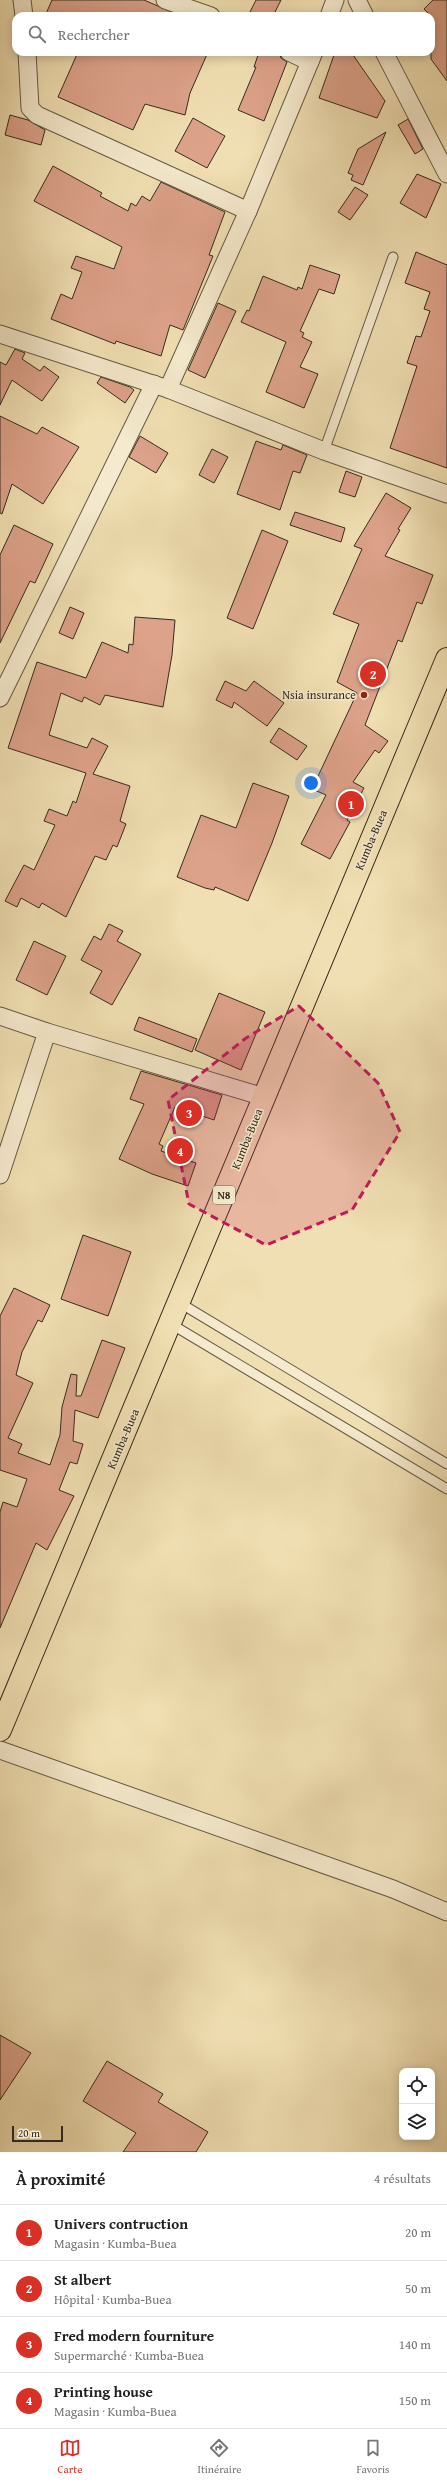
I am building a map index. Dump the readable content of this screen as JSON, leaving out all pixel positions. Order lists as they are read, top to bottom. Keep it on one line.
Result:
{"streets":{"highway":["Kumba-Buea","N8"]},"places":["Nsia insurance"],"scale_bar":"20 m","page":{"search":"Rechercher","pins":["2","1","3","4"],"scale":"20 m","heading":["À proximité","4 résultats"],"list":[{"mark":"1","name":"Univers contruction","note":"Magasin · Kumba-Buea","value":"20 m"},{"mark":"2","name":"St albert","note":"Hôpital · Kumba-Buea","value":"50 m"},{"mark":"3","name":"Fred modern fourniture","note":"Supermarché · Kumba-Buea","value":"140 m"},{"mark":"4","name":"Printing house","note":"Magasin · Kumba-Buea","value":"150 m"}],"nav":["Carte","Itinéraire","Favoris"]}}
